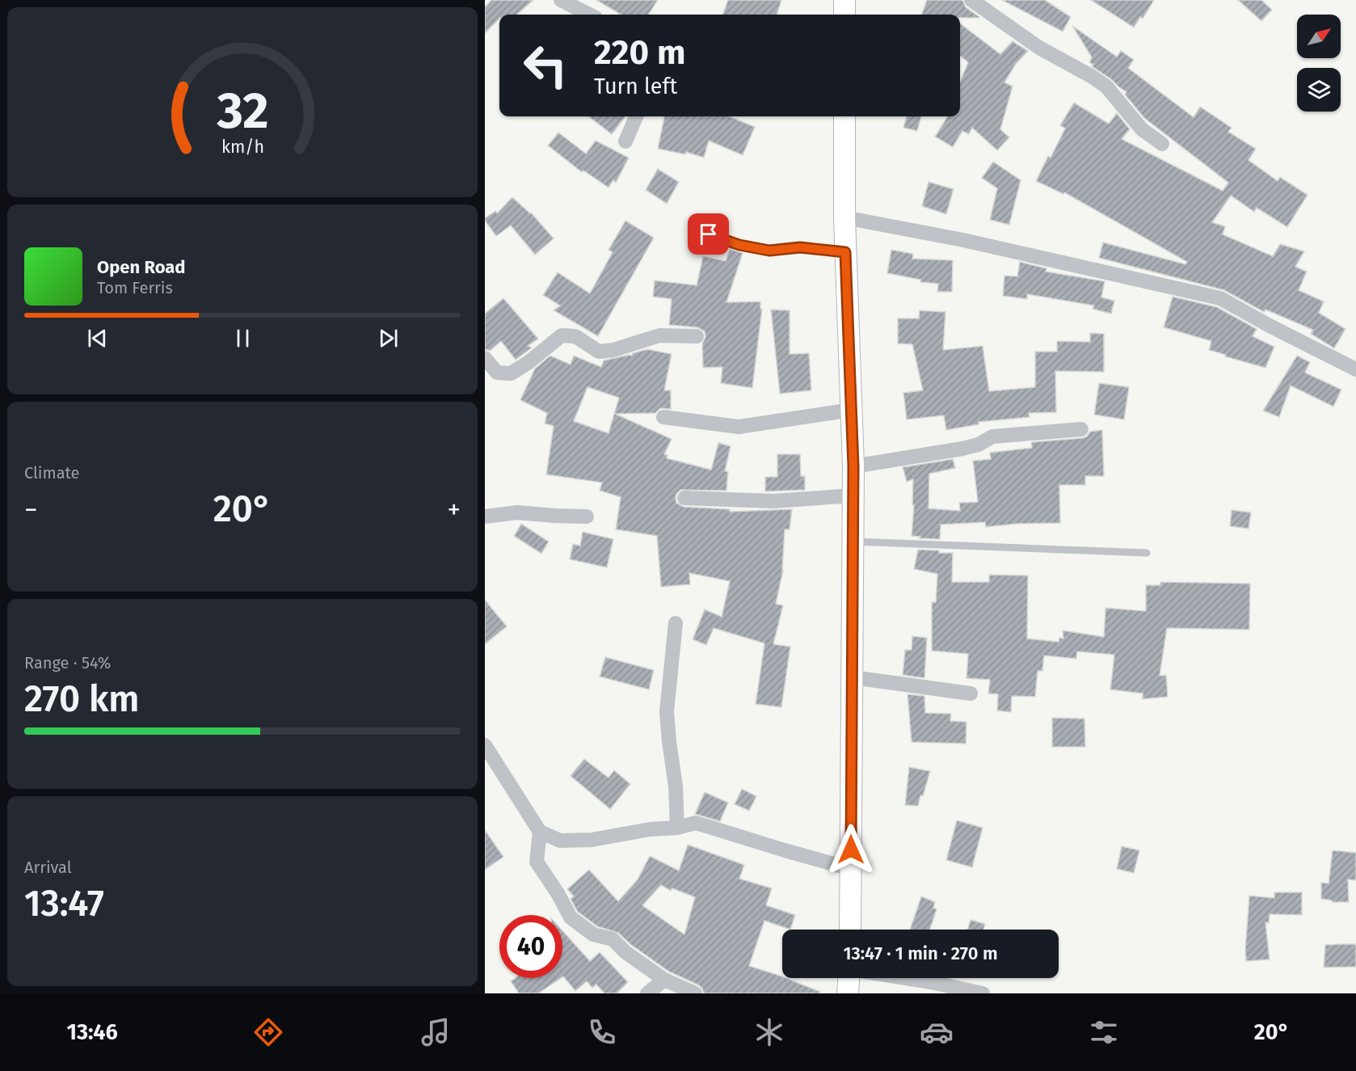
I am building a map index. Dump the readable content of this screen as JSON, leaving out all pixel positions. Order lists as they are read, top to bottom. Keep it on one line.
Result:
{"north":"top right","page":{"turn":["220 m","Turn left"],"song":["Open Road","Tom Ferris"],"tile":["Climate",["Range · 54%","270 km"],["Arrival","13:47"]],"heat":["−","20°","+"],"limit":"40","trip":"13:47 · 1 min · 270 m","tabs":["13:46","20°"],"gauge":["32","km/h"]}}
